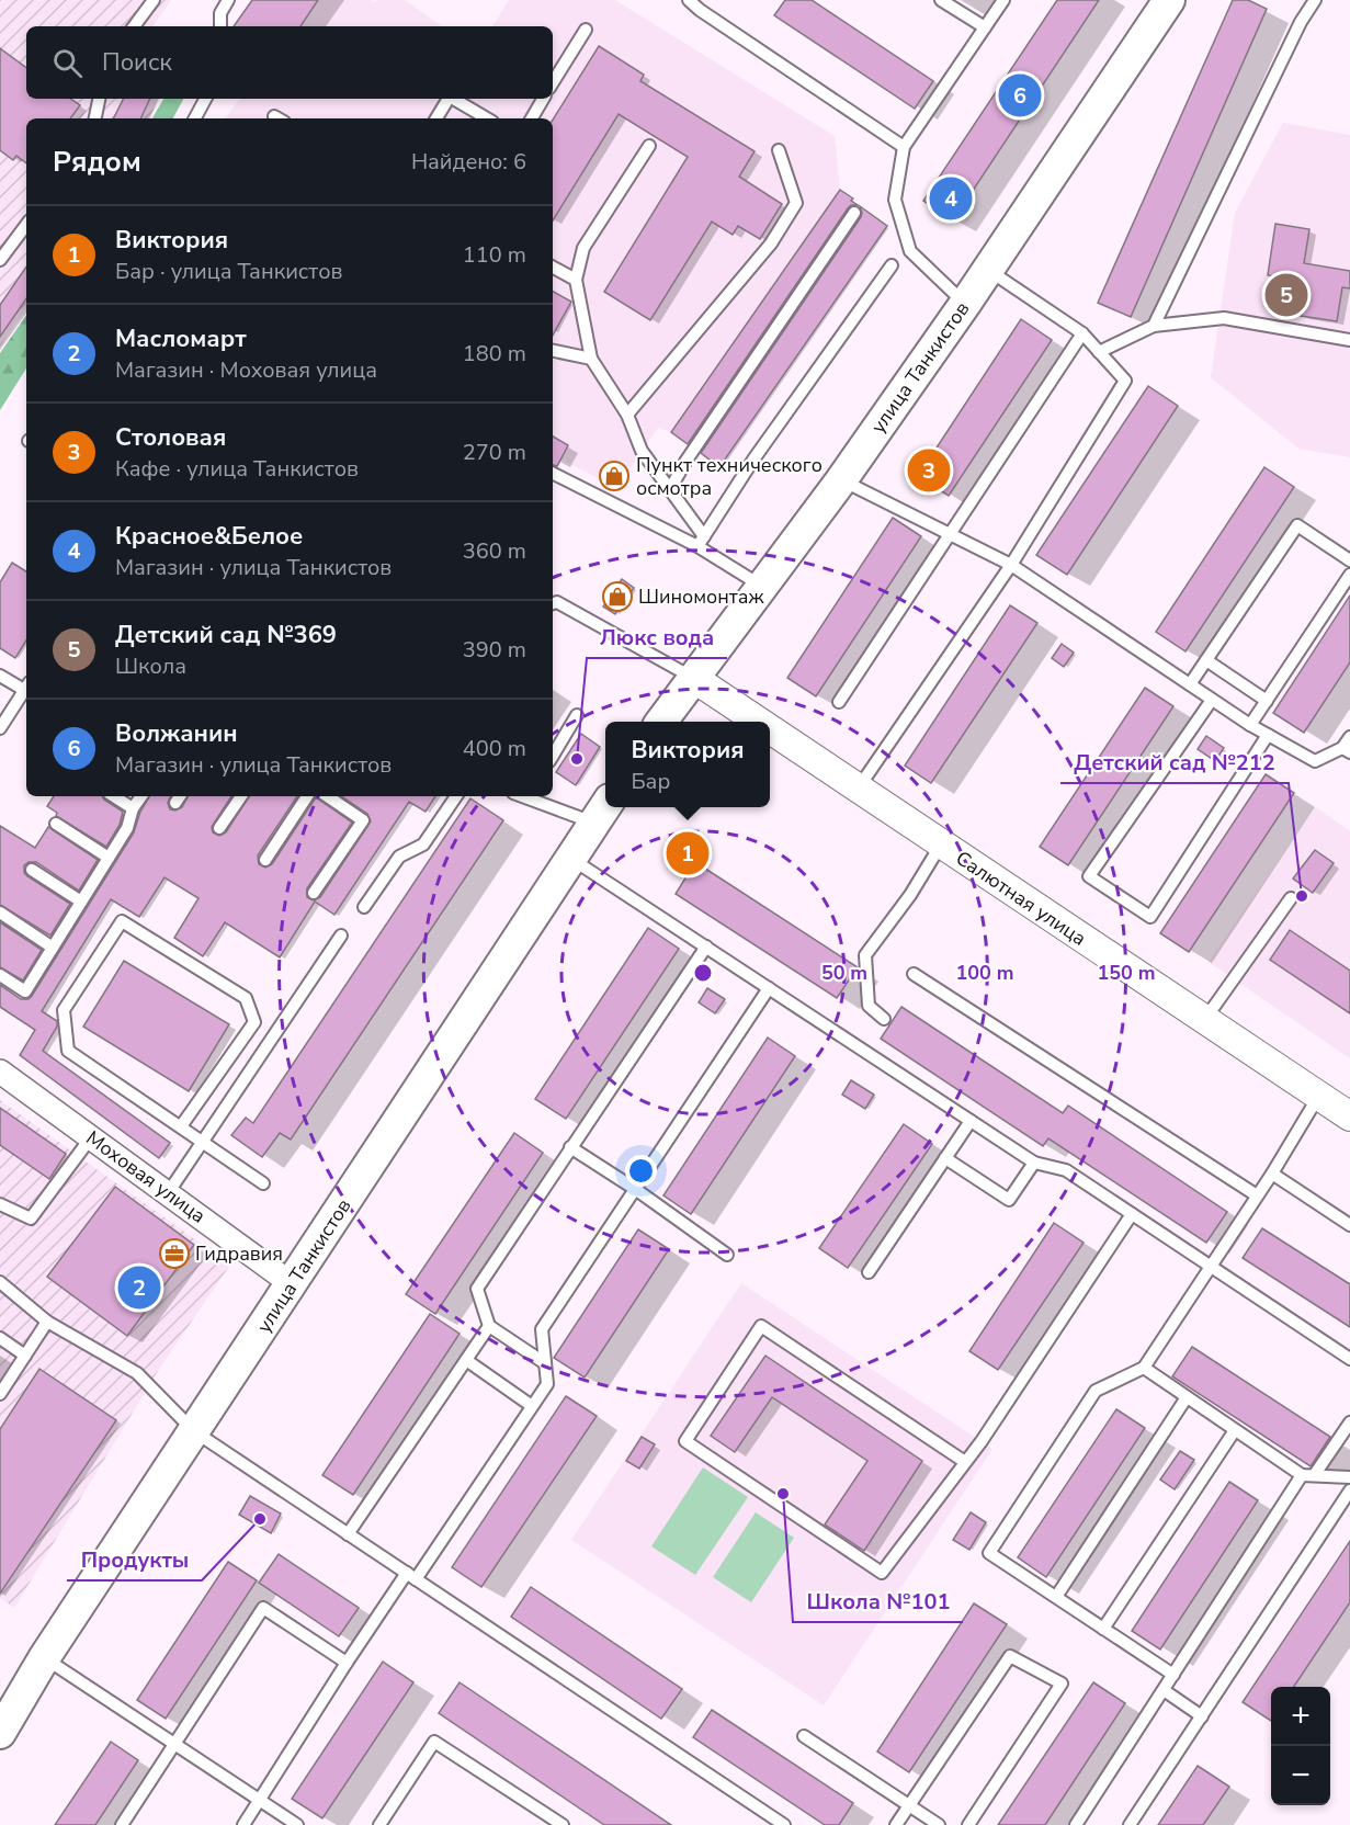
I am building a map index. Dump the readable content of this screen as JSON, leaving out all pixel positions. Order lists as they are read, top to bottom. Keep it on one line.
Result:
{"streets":{"main road":["улица Танкистов"],"street":["Салютная улица","Моховая улица"]},"crossings":[["улица Танкистов","Салютная улица"],["улица Танкистов","Моховая улица"]],"places":{"shop":["Пункт технического осмотра","Шиномонтаж"],"other":["Люкс вода","Детский сад №212","Школа №101","Продукты"],"office":["Гидравия"]},"page":{"search":"Поиск","pins":["6","4","5","3","1","2"],"heading":["Рядом","Найдено: 6"],"list":[{"mark":"1","name":"Виктория","note":"Бар · улица Танкистов","value":"110 m"},{"mark":"2","name":"Масломарт","note":"Магазин · Моховая улица","value":"180 m"},{"mark":"3","name":"Столовая","note":"Кафе · улица Танкистов","value":"270 m"},{"mark":"4","name":"Красное&Белое","note":"Магазин · улица Танкистов","value":"360 m"},{"mark":"5","name":"Детский сад №369","note":"Школа","value":"390 m"},{"mark":"6","name":"Волжанин","note":"Магазин · улица Танкистов","value":"400 m"}],"popup":["Виктория","Бар"],"map_buttons":["+","−"]},"rings":["50 m","100 m","150 m"]}
